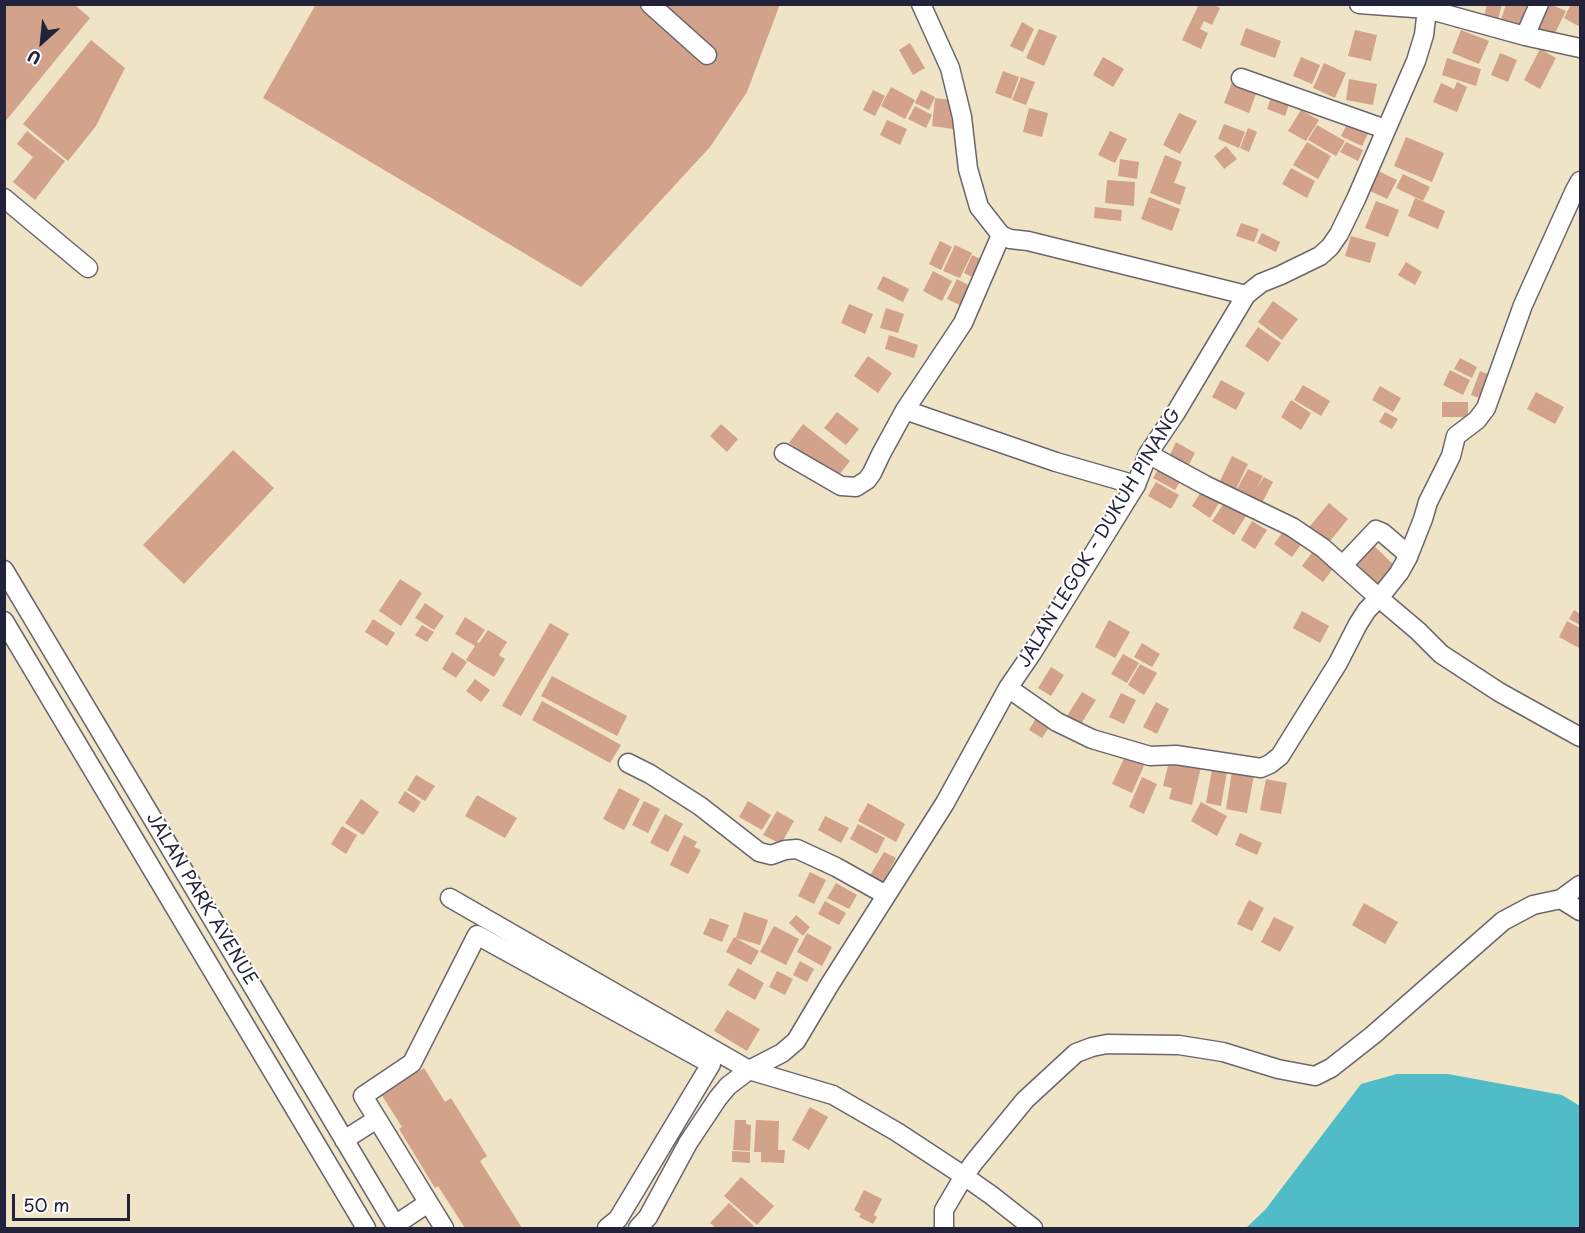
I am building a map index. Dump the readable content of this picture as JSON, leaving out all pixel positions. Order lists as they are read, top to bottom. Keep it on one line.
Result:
{"streets":{"street":["JALAN LEGOK - DUKUH PINANG","JALAN PARK AVENUE"]},"scale_bar":"50 m","north":"bottom left"}
